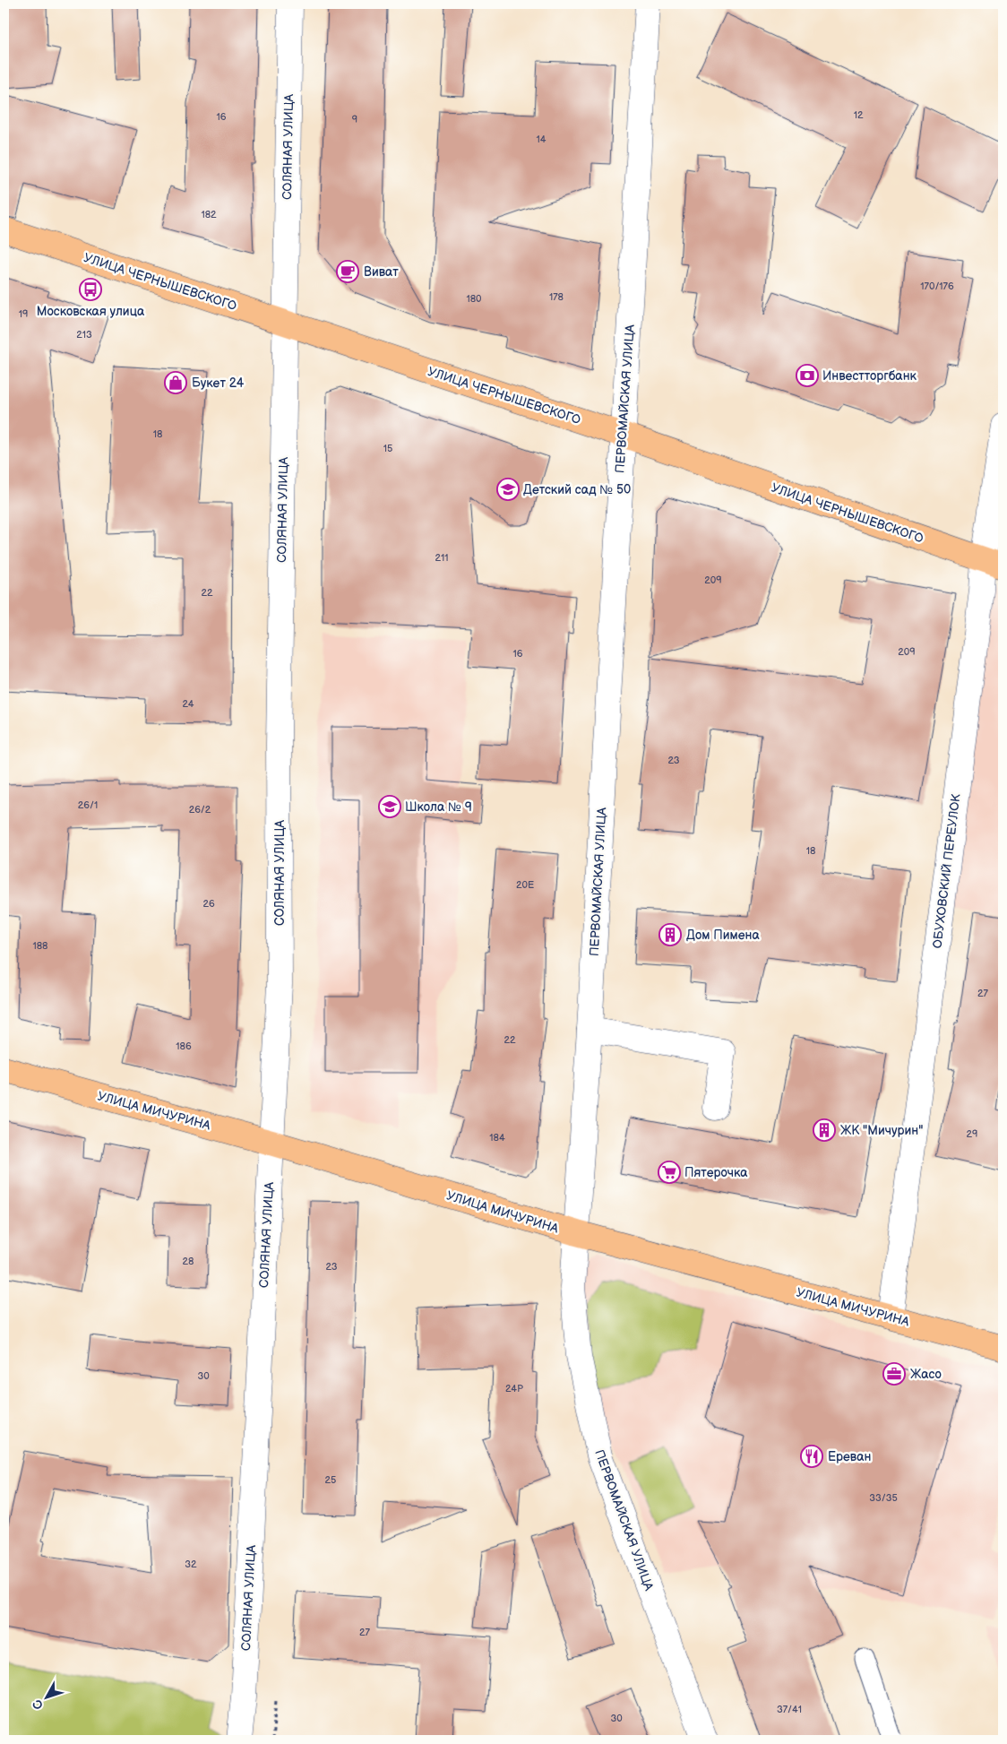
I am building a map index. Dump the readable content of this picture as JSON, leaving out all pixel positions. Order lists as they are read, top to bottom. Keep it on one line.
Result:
{"streets":{"main road":["УЛИЦА ЧЕРНЫШЕВСКОГО","УЛИЦА МИЧУРИНА"],"street":["СОЛЯНАЯ УЛИЦА","ПЕРВОМАЙСКАЯ УЛИЦА","ОБУХОВСКИЙ ПЕРЕУЛОК"]},"crossings":[["СОЛЯНАЯ УЛИЦА","УЛИЦА ЧЕРНЫШЕВСКОГО"],["СОЛЯНАЯ УЛИЦА","УЛИЦА МИЧУРИНА"],["УЛИЦА ЧЕРНЫШЕВСКОГО","ПЕРВОМАЙСКАЯ УЛИЦА"],["УЛИЦА ЧЕРНЫШЕВСКОГО","ОБУХОВСКИЙ ПЕРЕУЛОК"],["ПЕРВОМАЙСКАЯ УЛИЦА","УЛИЦА МИЧУРИНА"],["ОБУХОВСКИЙ ПЕРЕУЛОК","УЛИЦА МИЧУРИНА"]],"places":{"cafe":["Виват"],"bus stop":["Московская улица"],"bank":["Инвестторгбанк"],"shop":["Букет 24"],"school or university":["Детский сад № 50","Школа № 9"],"building":["Дом Пимена","ЖК \"Мичурин\""],"supermarket":["Пятерочка"],"office":["Жасо"],"restaurant":["Ереван"]},"house_numbers":["12","16","9","14","182","170/176","178","180","19","213","18","15","211","209","22","209","16","24","23","26/1","26/2","18","20Е","26","188","27","22","186","29","184","28","23","30","24Р","25","33/35","32","27","37/41","30"],"north":"bottom left"}
